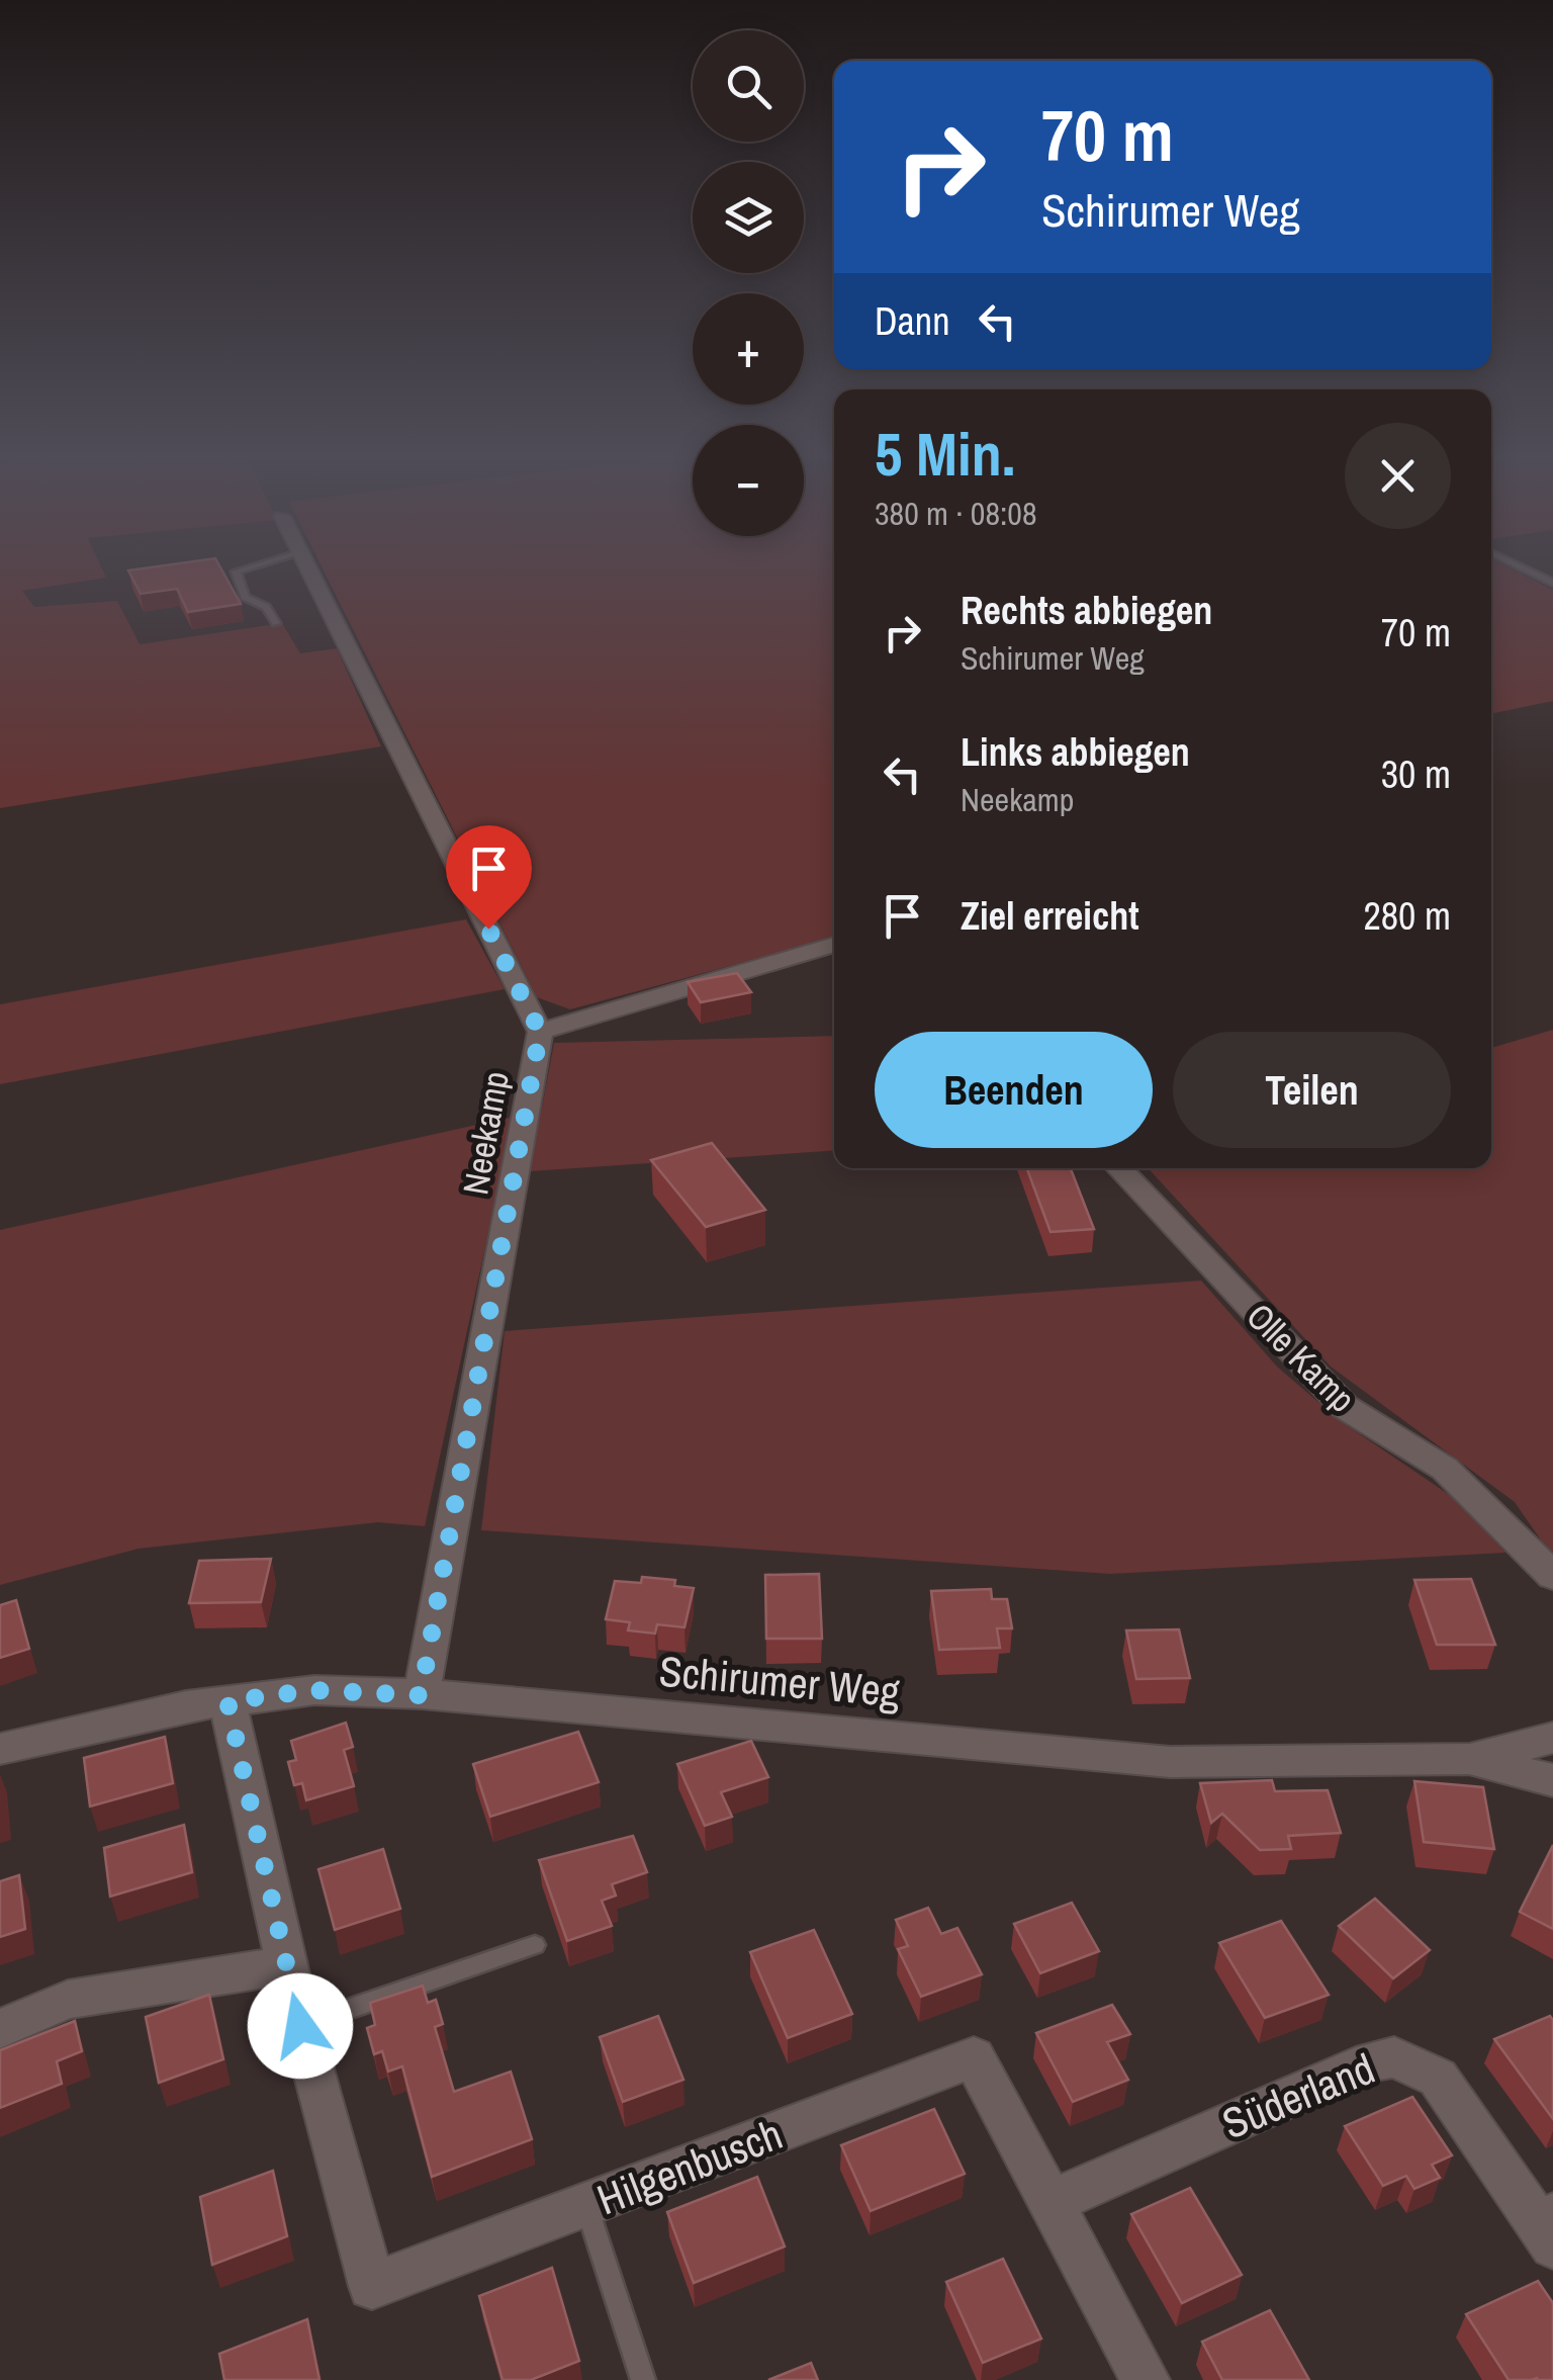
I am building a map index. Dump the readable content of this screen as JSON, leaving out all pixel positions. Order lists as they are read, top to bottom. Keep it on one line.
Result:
{"streets":{"street":["Neekamp","Olle Kamp","Schirumer Weg","Süderland","Hilgenbusch"]},"crossings":[["Neekamp","Schirumer Weg"],["Schirumer Weg","Hilgenbusch"],["Süderland","Hilgenbusch"]],"page":{"map_buttons":["+","−"],"turn":["70 m","Schirumer Weg"],"then":"Dann","heading":["5 Min.","380 m · 08:08"],"list":[{"name":"Rechts abbiegen","note":"Schirumer Weg","value":"70 m"},{"name":"Links abbiegen","note":"Neekamp","value":"30 m"},{"name":"Ziel erreicht","value":"280 m"}],"buttons":["Beenden","Teilen"]}}
